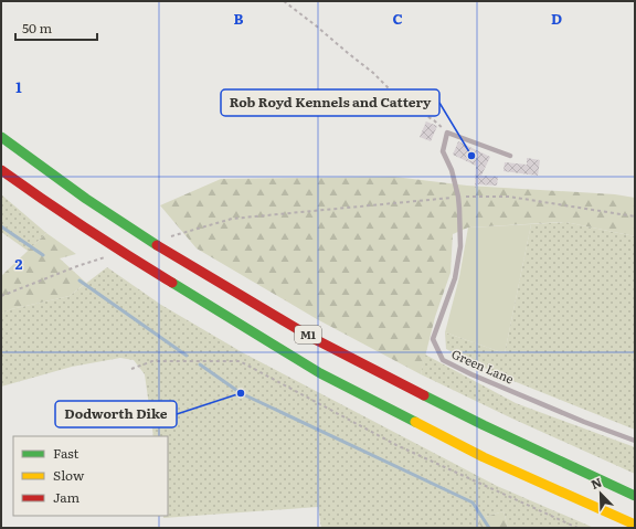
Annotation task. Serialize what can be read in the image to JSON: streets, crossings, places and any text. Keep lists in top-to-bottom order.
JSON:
{
  "streets": {
    "highway": ["M1"],
    "lane": ["Green Lane"]
  },
  "places": ["Rob Royd Kennels and Cattery", "Dodworth Dike"],
  "legend": ["Fast", "Slow", "Jam"],
  "scale_bar": "50 m",
  "north": "top left",
  "grid": {
    "columns": ["B", "C", "D"],
    "rows": ["1", "2"]
  }
}
